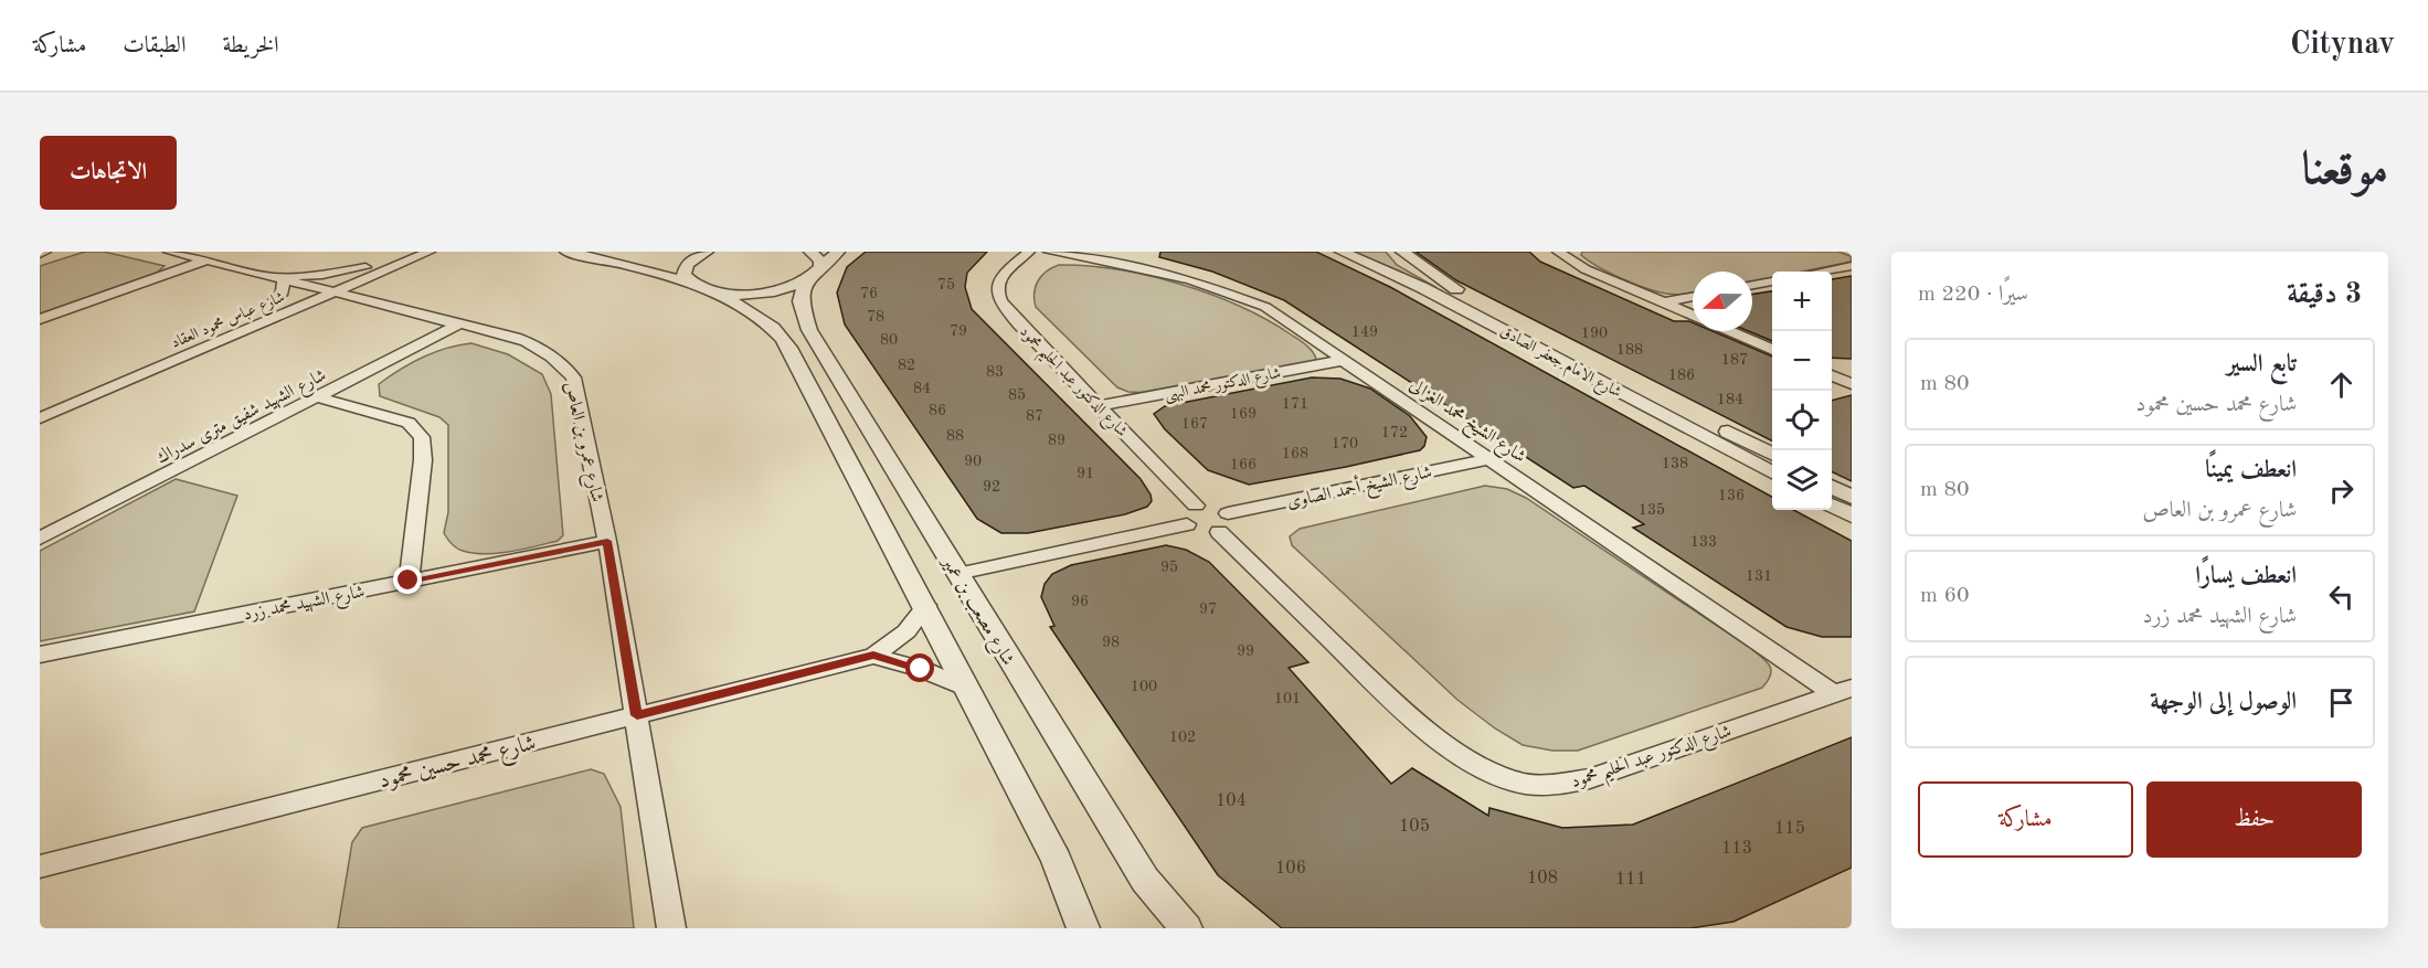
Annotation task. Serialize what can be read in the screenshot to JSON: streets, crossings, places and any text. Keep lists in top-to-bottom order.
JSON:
{
  "streets": {
    "street": [
      "شارع عباس محمود العقاد",
      "شارع الامام جعفر الصادق",
      "شارع الدكتور عبد الحليم محمود",
      "شارع الدكتور محمد البهى",
      "شارع الشهيد شفيق مترى سدراك",
      "شارع الشيخ محمد الغزالى",
      "شارع عمرو بن العاص",
      "شارع الشيخ أحمد الصاوى",
      "شارع الشهيد محمد زرد",
      "شارع مصعب بن عمير",
      "شارع محمد حسين محمود"
    ]
  },
  "crossings": [
    ["شارع عباس محمود العقاد", "شارع عمرو بن العاص"],
    ["شارع الدكتور عبد الحليم محمود", "شارع الدكتور محمد البهى"],
    ["شارع الدكتور عبد الحليم محمود", "شارع الشيخ محمد الغزالى"],
    ["شارع الدكتور عبد الحليم محمود", "شارع الشيخ أحمد الصاوى"],
    ["شارع الدكتور محمد البهى", "شارع الشيخ محمد الغزالى"],
    ["شارع الشهيد شفيق مترى سدراك", "شارع عمرو بن العاص"],
    ["شارع الشيخ محمد الغزالى", "شارع الشيخ أحمد الصاوى"],
    ["شارع عمرو بن العاص", "شارع الشهيد محمد زرد"],
    ["شارع عمرو بن العاص", "شارع محمد حسين محمود"]
  ],
  "house_numbers": [
    "75",
    "76",
    "78",
    "79",
    "149",
    "190",
    "80",
    "188",
    "187",
    "82",
    "83",
    "186",
    "84",
    "85",
    "184",
    "171",
    "86",
    "169",
    "87",
    "167",
    "172",
    "88",
    "89",
    "170",
    "168",
    "90",
    "138",
    "166",
    "91",
    "92",
    "136",
    "135",
    "133",
    "95",
    "131",
    "96",
    "97",
    "98",
    "99",
    "100",
    "101",
    "102",
    "104",
    "105",
    "115",
    "113",
    "106",
    "108",
    "111"
  ],
  "north": "left",
  "page": {
    "header": "Citynav",
    "nav": ["الخريطة", "الطبقات", "مشاركة"],
    "title": "موقعنا",
    "buttons": [
      "الاتجاهات",
      ["حفظ", "مشاركة"]
    ],
    "heading": ["3 دقيقة", "سيرًا · 220 m"],
    "map_buttons": ["+", "−"],
    "list": [
      ["تابع السير", "شارع محمد حسين محمود", "80 m"],
      ["انعطف يمينًا", "شارع عمرو بن العاص", "80 m"],
      ["انعطف يسارًا", "شارع الشهيد محمد زرد", "60 m"],
      "الوصول إلى الوجهة"
    ]
  }
}
